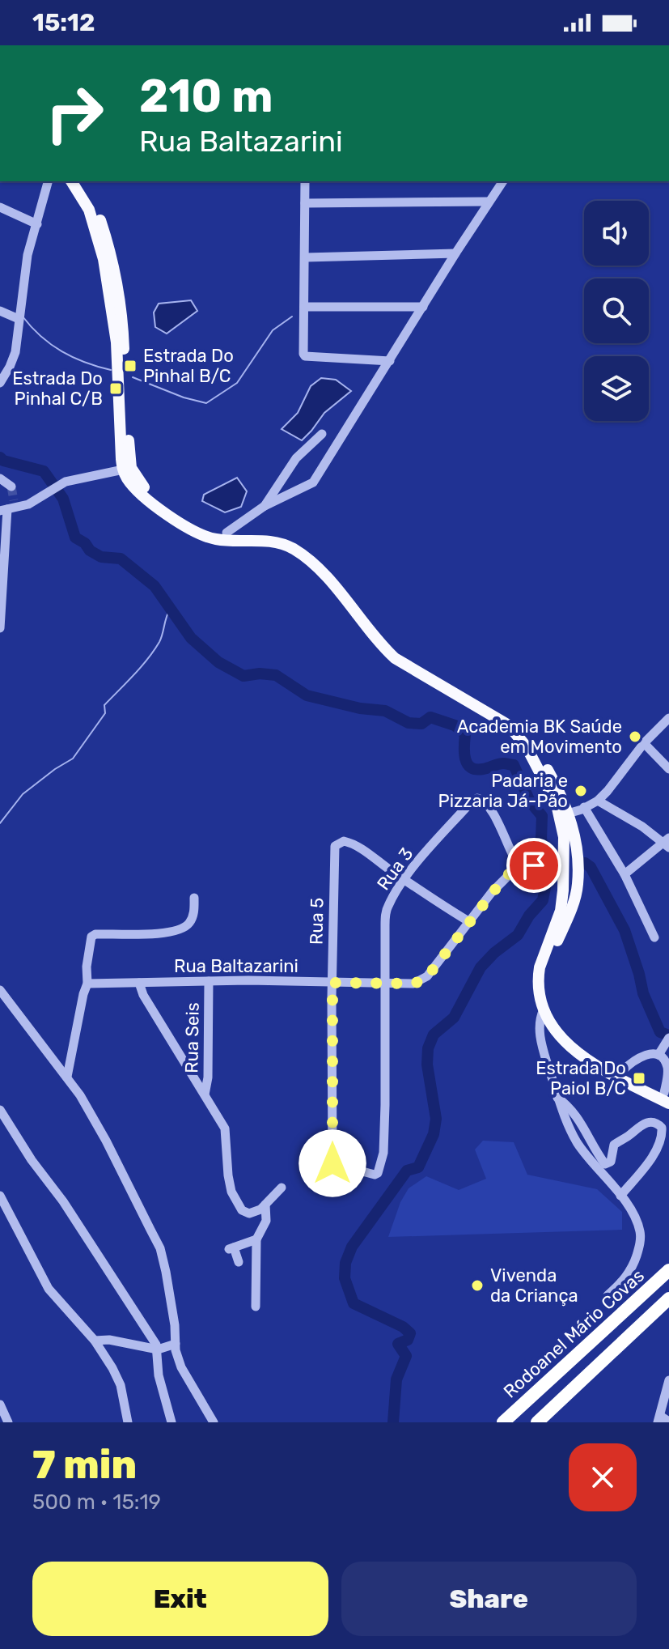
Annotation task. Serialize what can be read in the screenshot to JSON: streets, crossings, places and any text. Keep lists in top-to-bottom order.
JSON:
{
  "streets": {
    "highway": ["Rodoanel Mário Covas"],
    "street": [
      "Rua 3",
      "Rua 5",
      "Rua Baltazarini",
      "Rua Seis"
    ]
  },
  "crossings": [
    ["Rua 3", "Rua 5"],
    ["Rua 3", "Rua Baltazarini"],
    ["Rua 5", "Rua Baltazarini"],
    ["Rua Baltazarini", "Rua Seis"]
  ],
  "places": {
    "transit": ["Estrada Do Pinhal B/C", "Estrada Do Pinhal C/B", "Estrada Do Paiol B/C"],
    "other": ["Academia BK Saúde em Movimento", "Padaria e Pizzaria Já-Pão", "Vivenda da Criança"]
  },
  "page": {
    "status": "15:12",
    "turn": ["210 m", "Rua Baltazarini"],
    "heading": ["7 min", "500 m · 15:19"],
    "buttons": ["Exit", "Share"]
  }
}
